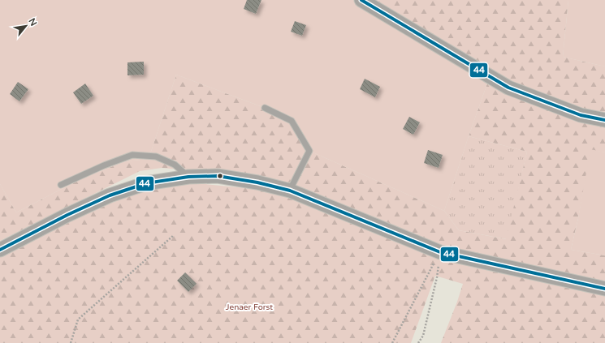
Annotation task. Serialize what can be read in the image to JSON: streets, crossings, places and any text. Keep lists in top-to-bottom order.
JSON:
{
  "parks": ["Jenaer Forst"],
  "lines": ["transit line 44"],
  "north": "top right"
}
